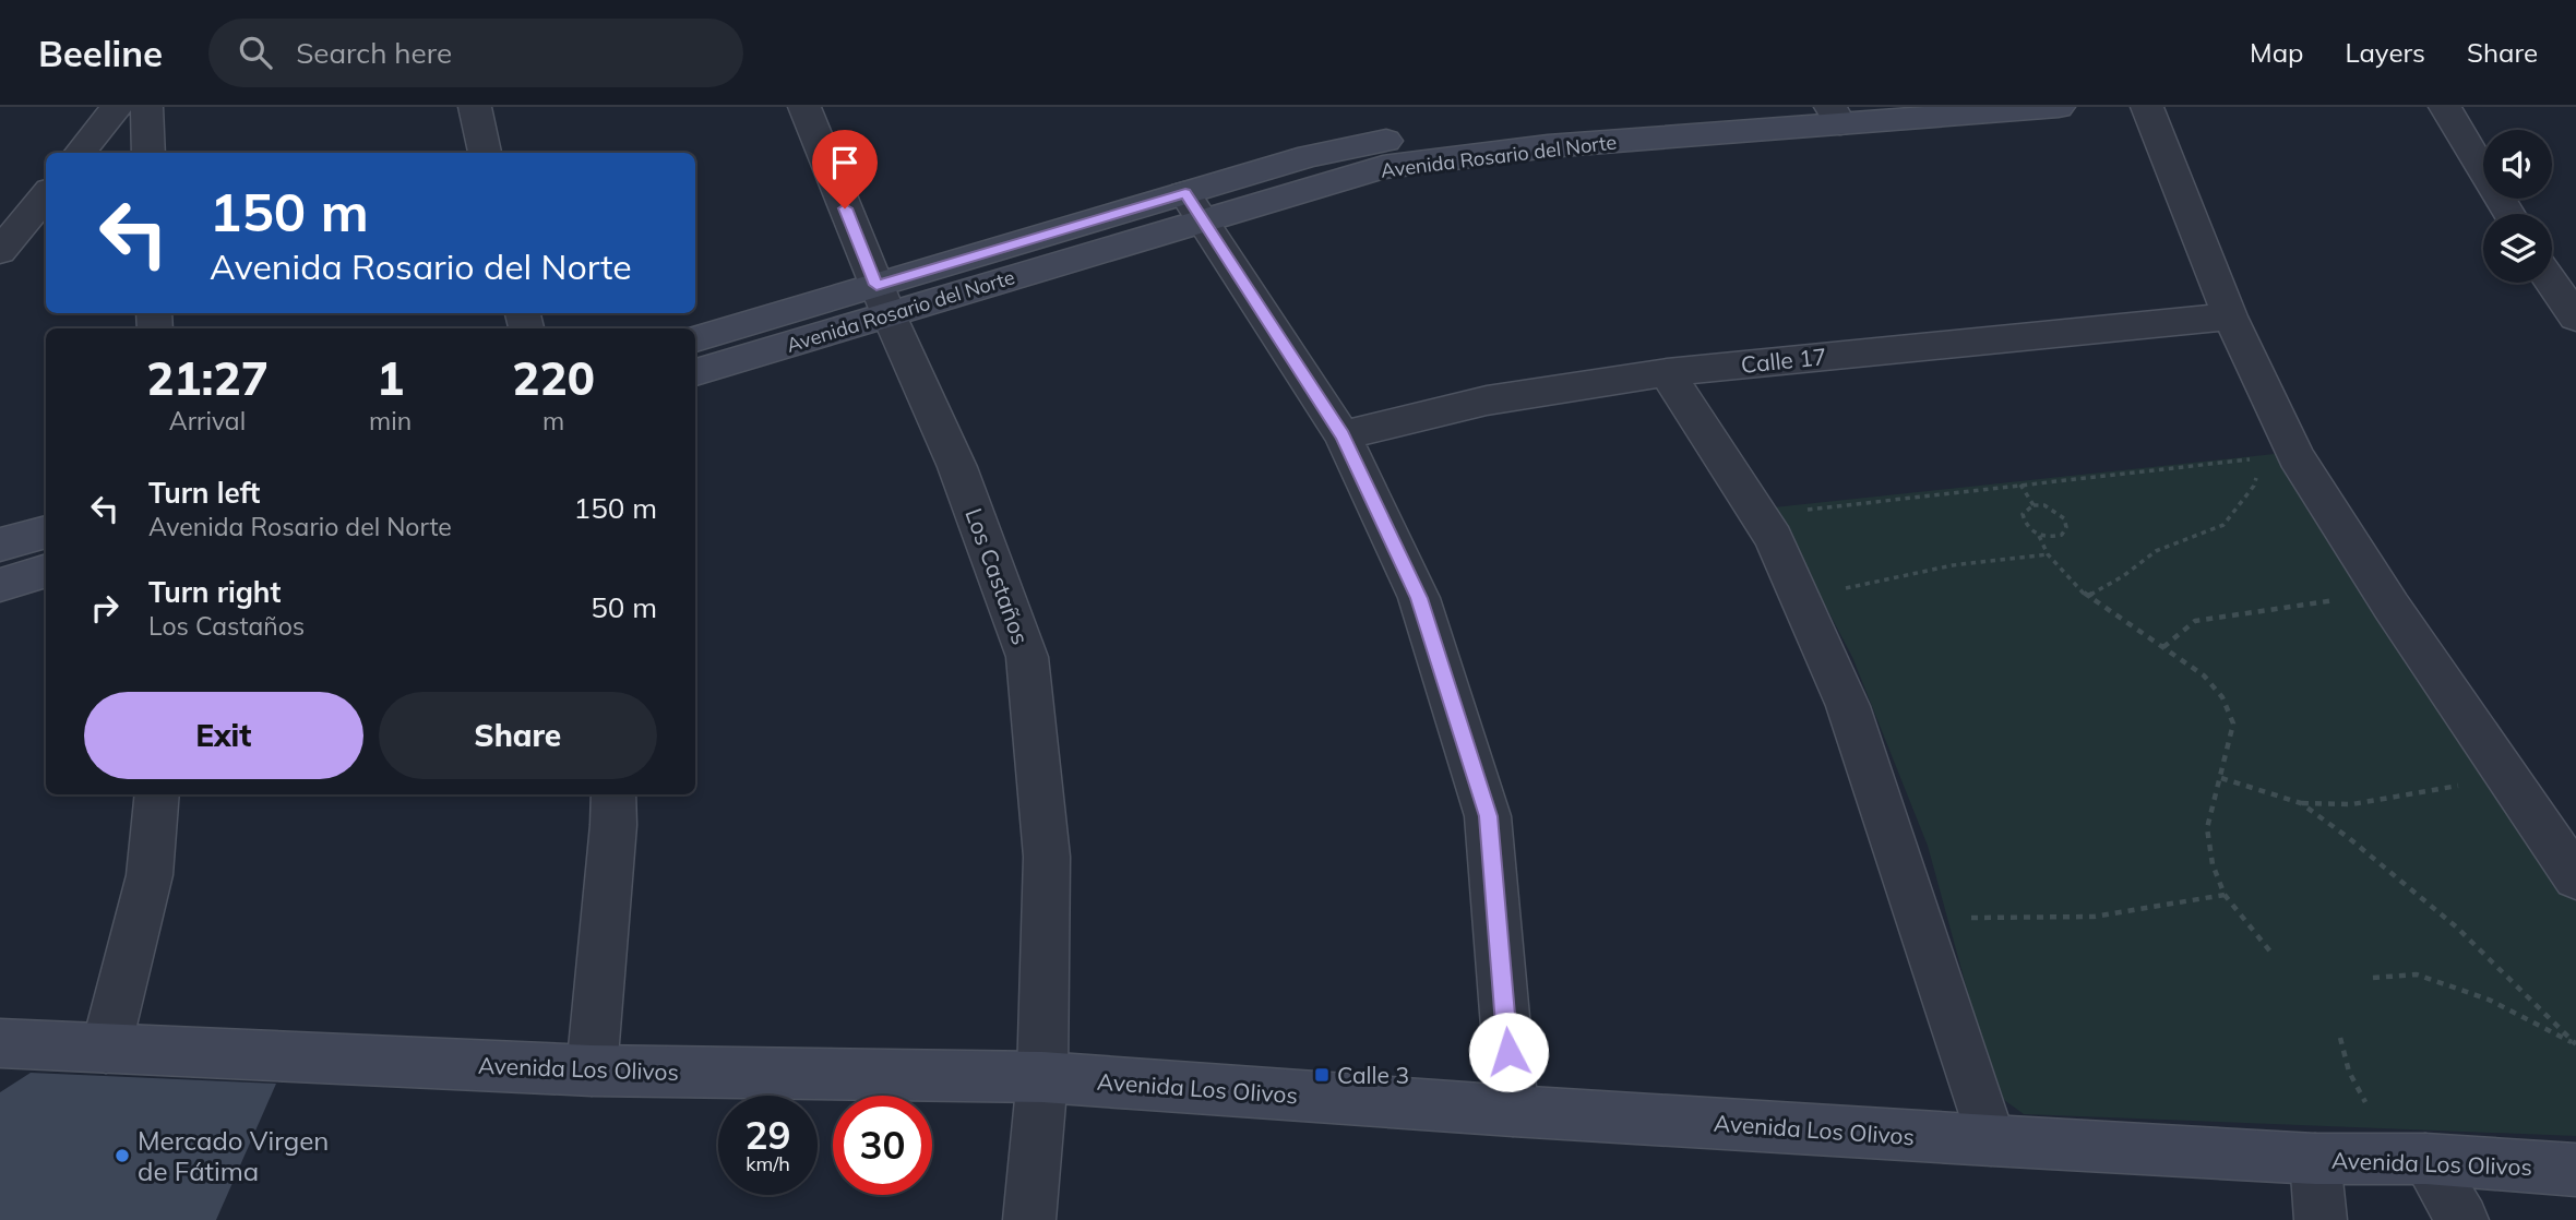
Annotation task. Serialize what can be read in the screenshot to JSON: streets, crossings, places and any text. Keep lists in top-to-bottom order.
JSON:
{
  "streets": {
    "street": [
      "Avenida Rosario del Norte",
      "Calle 17",
      "Los Castaños",
      "Avenida Los Olivos"
    ]
  },
  "crossings": [
    ["Avenida Rosario del Norte", "Los Castaños"],
    ["Los Castaños", "Avenida Los Olivos"]
  ],
  "places": {
    "transit": ["Calle 3"],
    "other": ["Mercado Virgen de Fátima"]
  },
  "page": {
    "header": "Beeline",
    "search": "Search here",
    "nav": ["Map", "Layers", "Share"],
    "turn": ["150 m", "Avenida Rosario del Norte"],
    "eta": [
      "21:27",
      "Arrival",
      "1",
      "min",
      "220",
      "m"
    ],
    "list": [
      {
        "name": "Turn left",
        "note": "Avenida Rosario del Norte",
        "value": "150 m"
      },
      {
        "name": "Turn right",
        "note": "Los Castaños",
        "value": "50 m"
      }
    ],
    "buttons": ["Exit", "Share"],
    "speed": "29 km/h",
    "limit": "30"
  }
}
